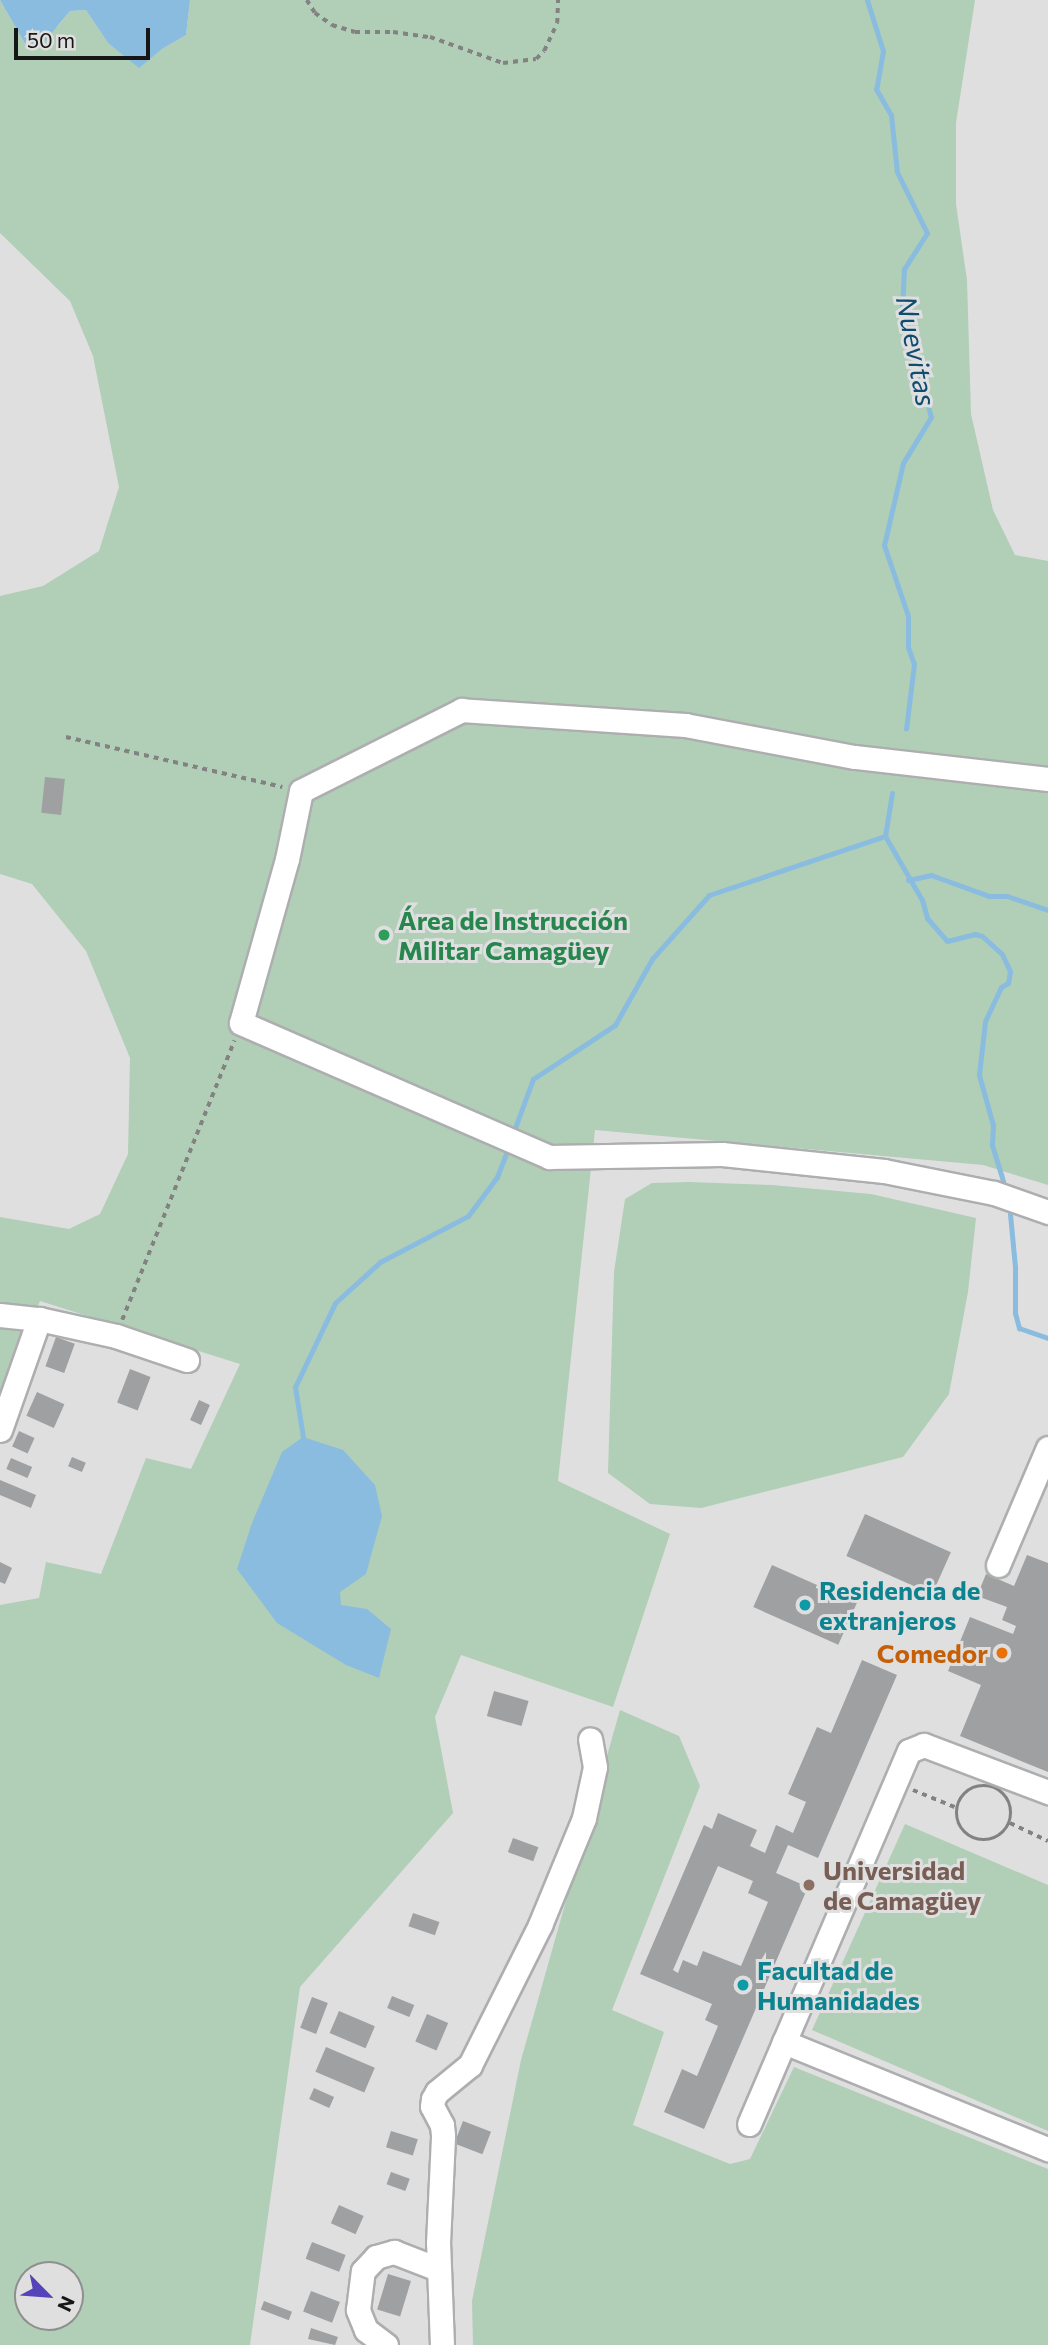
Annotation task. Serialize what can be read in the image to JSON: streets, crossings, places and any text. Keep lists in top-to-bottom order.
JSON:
{
  "water": ["Nuevitas"],
  "places": [
    "Área de Instrucción Militar Camagüey",
    "Residencia de extranjeros",
    "Comedor",
    "Universidad de Camagüey",
    "Facultad de Humanidades"
  ],
  "scale_bar": "50 m",
  "north": "bottom right"
}
